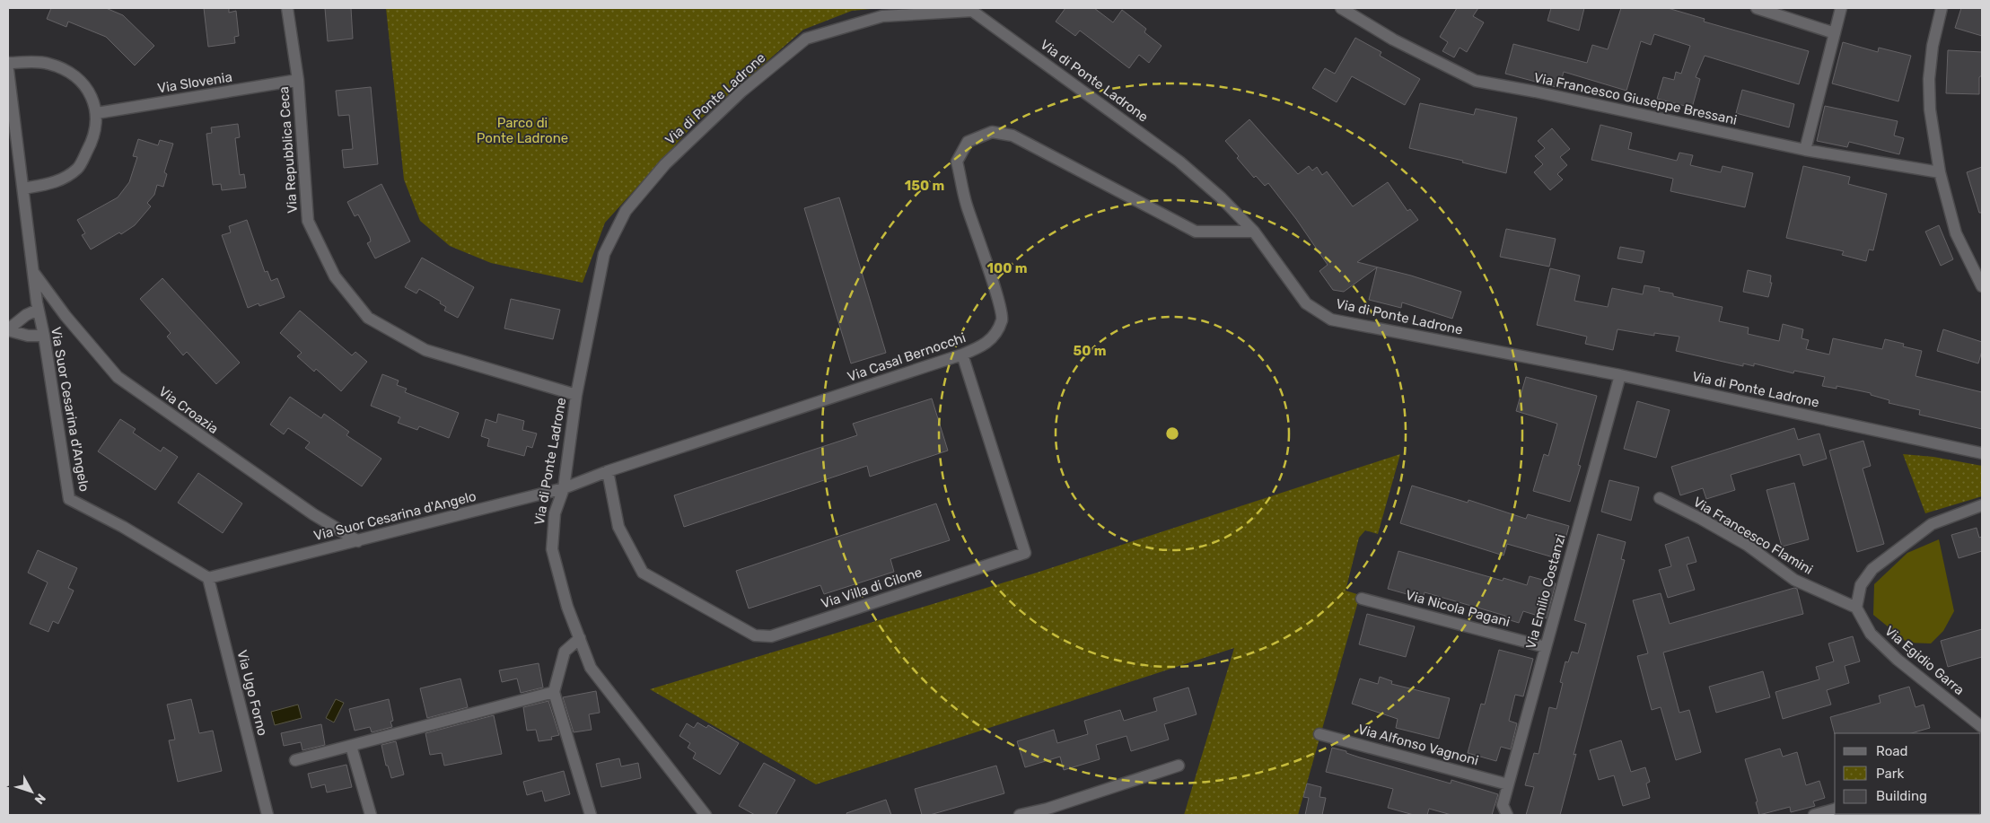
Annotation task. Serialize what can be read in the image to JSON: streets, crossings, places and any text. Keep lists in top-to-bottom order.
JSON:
{
  "streets": {
    "street": [
      "Via di Ponte Ladrone",
      "Via Slovenia",
      "Via Francesco Giuseppe Bressani",
      "Via Repubblica Ceca",
      "Via Casal Bernocchi",
      "Via Suor Cesarina d'Angelo",
      "Via Croazia",
      "Via Francesco Flamini",
      "Via Villa di Cilone",
      "Via Emilio Costanzi",
      "Via Nicola Pagani",
      "Via Egidio Garra",
      "Via Ugo Forno",
      "Via Alfonso Vagnoni"
    ]
  },
  "crossings": [
    ["Via di Ponte Ladrone", "Via Repubblica Ceca"],
    ["Via di Ponte Ladrone", "Via Casal Bernocchi"],
    ["Via di Ponte Ladrone", "Via Suor Cesarina d'Angelo"],
    ["Via di Ponte Ladrone", "Via Emilio Costanzi"],
    ["Via Slovenia", "Via Repubblica Ceca"],
    ["Via Casal Bernocchi", "Via Suor Cesarina d'Angelo"],
    ["Via Casal Bernocchi", "Via Villa di Cilone"],
    ["Via Suor Cesarina d'Angelo", "Via Croazia"],
    ["Via Suor Cesarina d'Angelo", "Via Ugo Forno"],
    ["Via Francesco Flamini", "Via Egidio Garra"],
    ["Via Emilio Costanzi", "Via Nicola Pagani"],
    ["Via Emilio Costanzi", "Via Alfonso Vagnoni"]
  ],
  "parks": ["Parco di Ponte Ladrone"],
  "legend": ["Road", "Park", "Building"],
  "north": "bottom right",
  "rings": ["150 m", "100 m", "50 m"]
}
